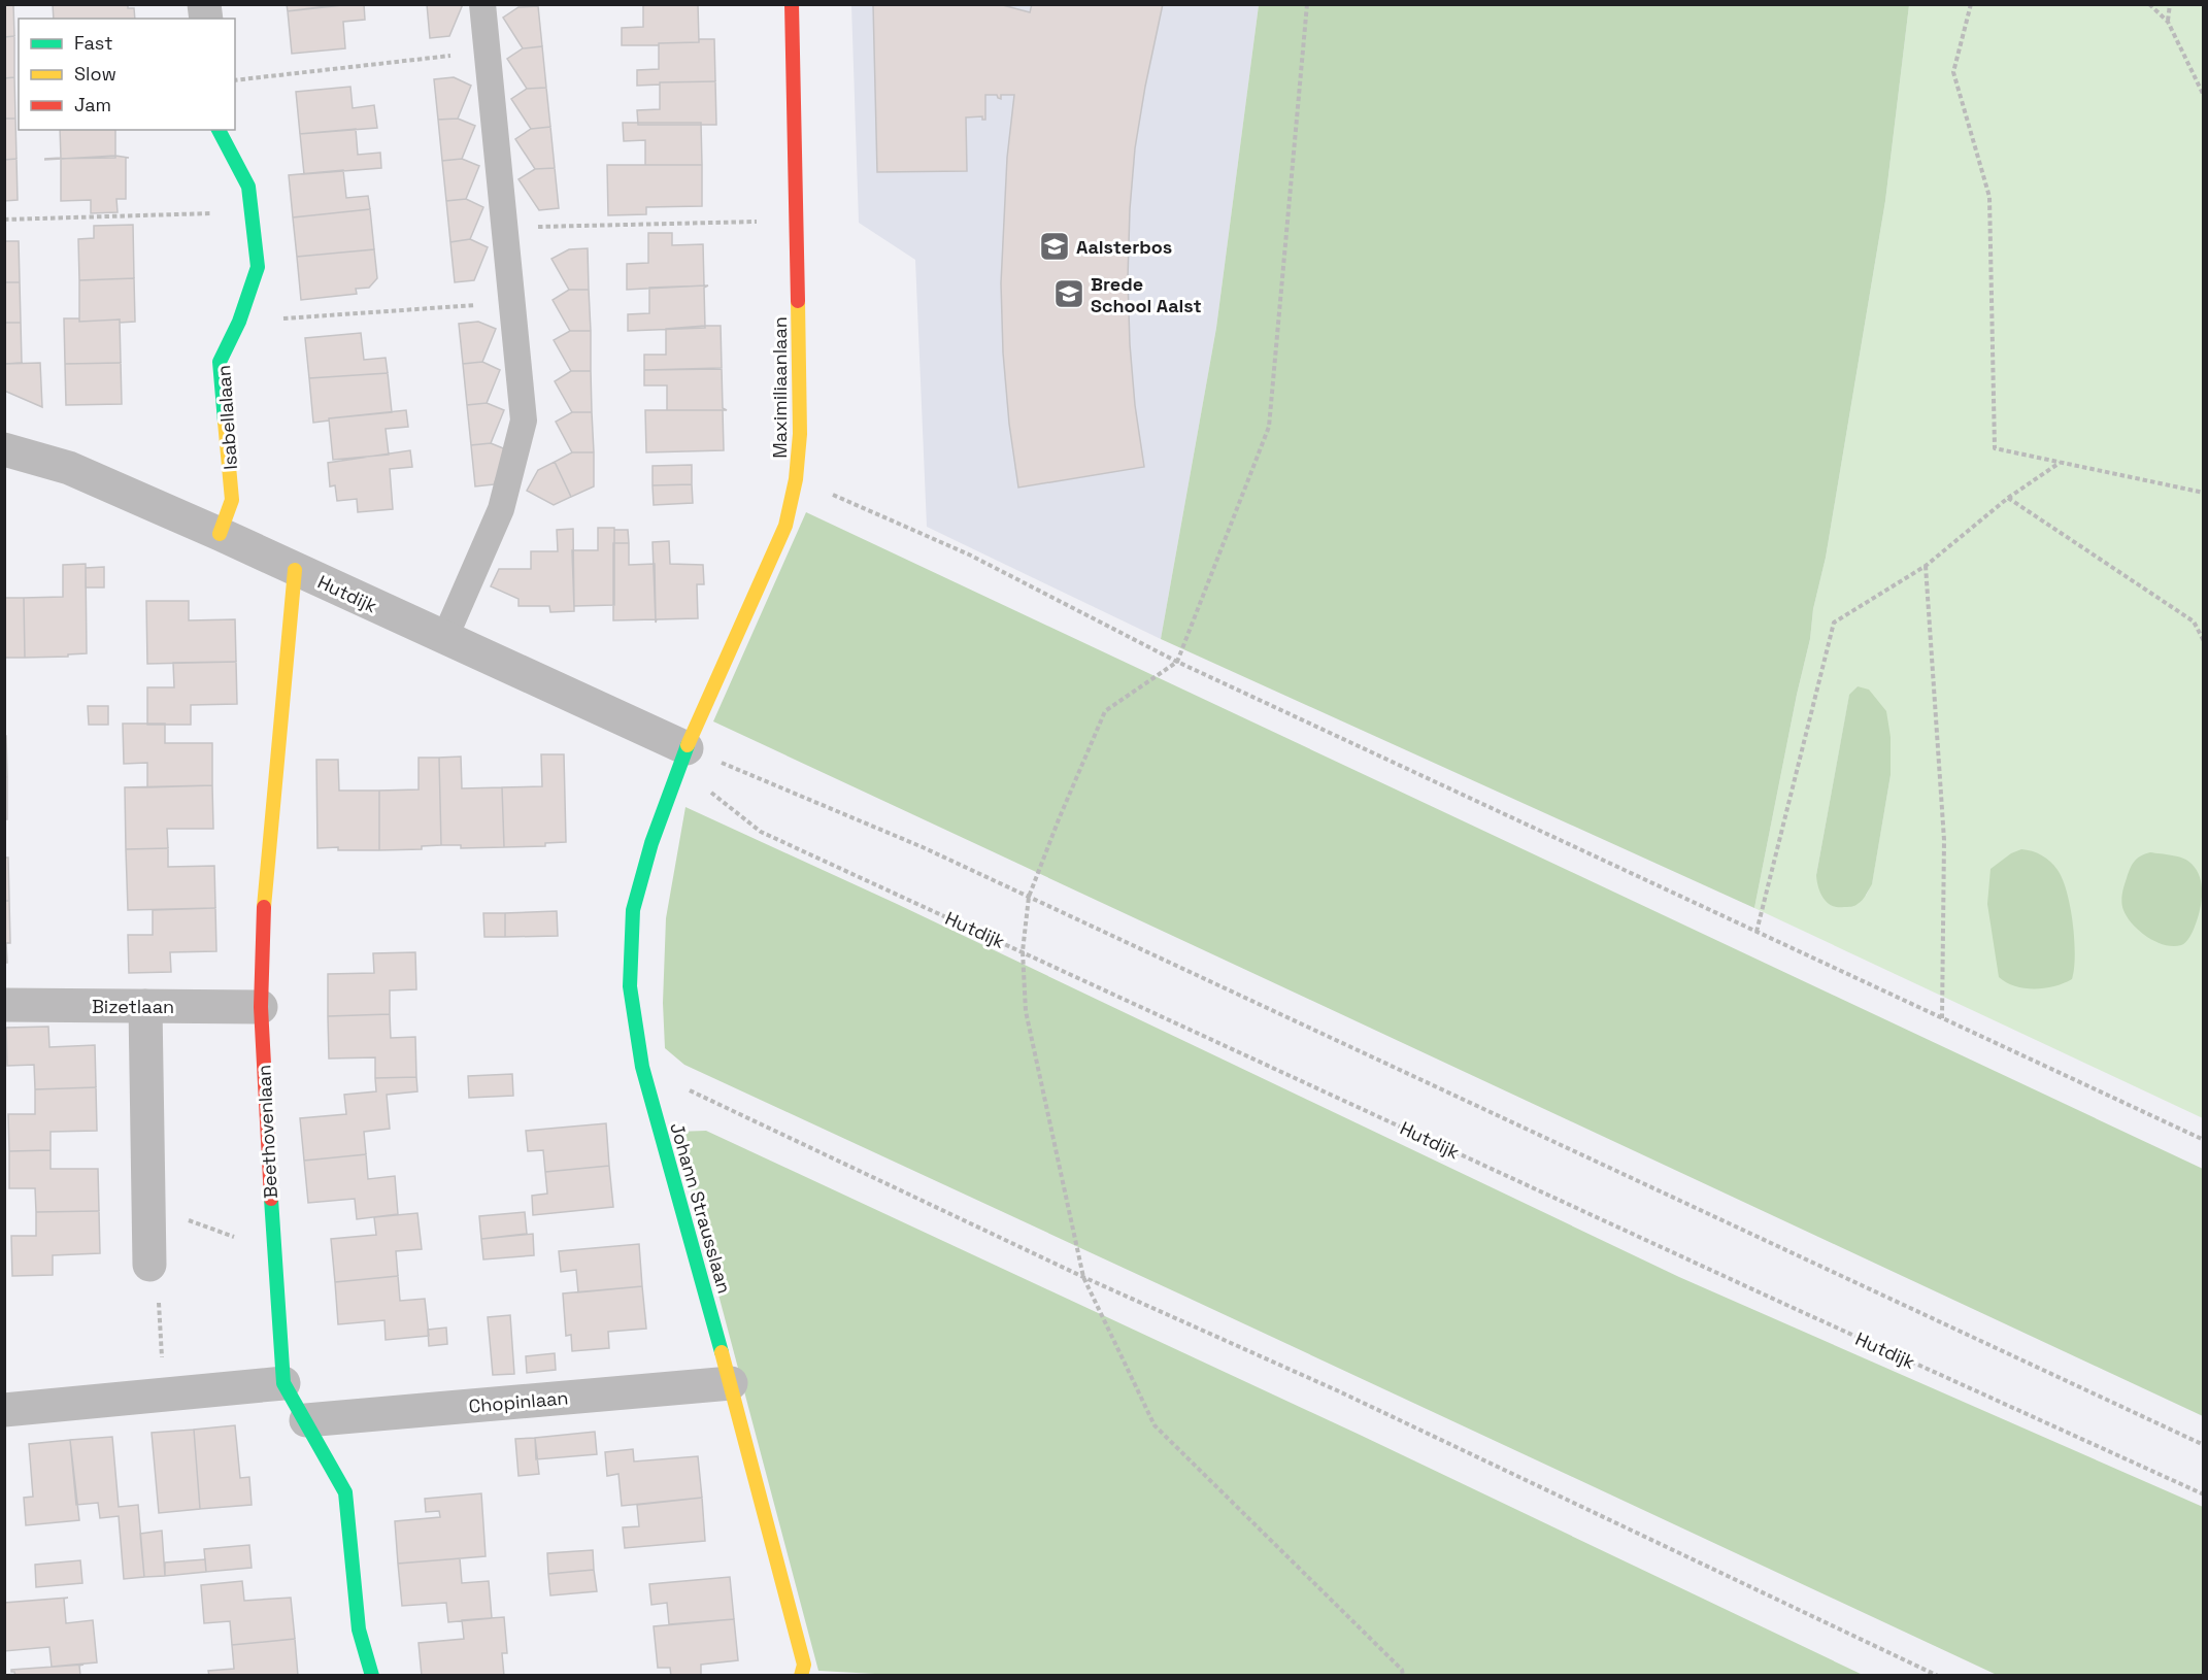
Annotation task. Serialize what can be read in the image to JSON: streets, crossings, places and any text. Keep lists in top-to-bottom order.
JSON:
{
  "streets": {
    "street": [
      "Maximiliaanlaan",
      "Isabellalaan",
      "Hutdijk",
      "Bizetlaan",
      "Beethovenlaan",
      "Johann Strausslaan",
      "Chopinlaan"
    ]
  },
  "crossings": [
    ["Maximiliaanlaan", "Hutdijk"],
    ["Maximiliaanlaan", "Johann Strausslaan"],
    ["Isabellalaan", "Hutdijk"],
    ["Hutdijk", "Beethovenlaan"],
    ["Hutdijk", "Johann Strausslaan"],
    ["Bizetlaan", "Beethovenlaan"],
    ["Beethovenlaan", "Chopinlaan"],
    ["Johann Strausslaan", "Chopinlaan"]
  ],
  "places": {
    "school or university": ["Aalsterbos", "Brede School Aalst"]
  },
  "legend": ["Fast", "Slow", "Jam"]
}
